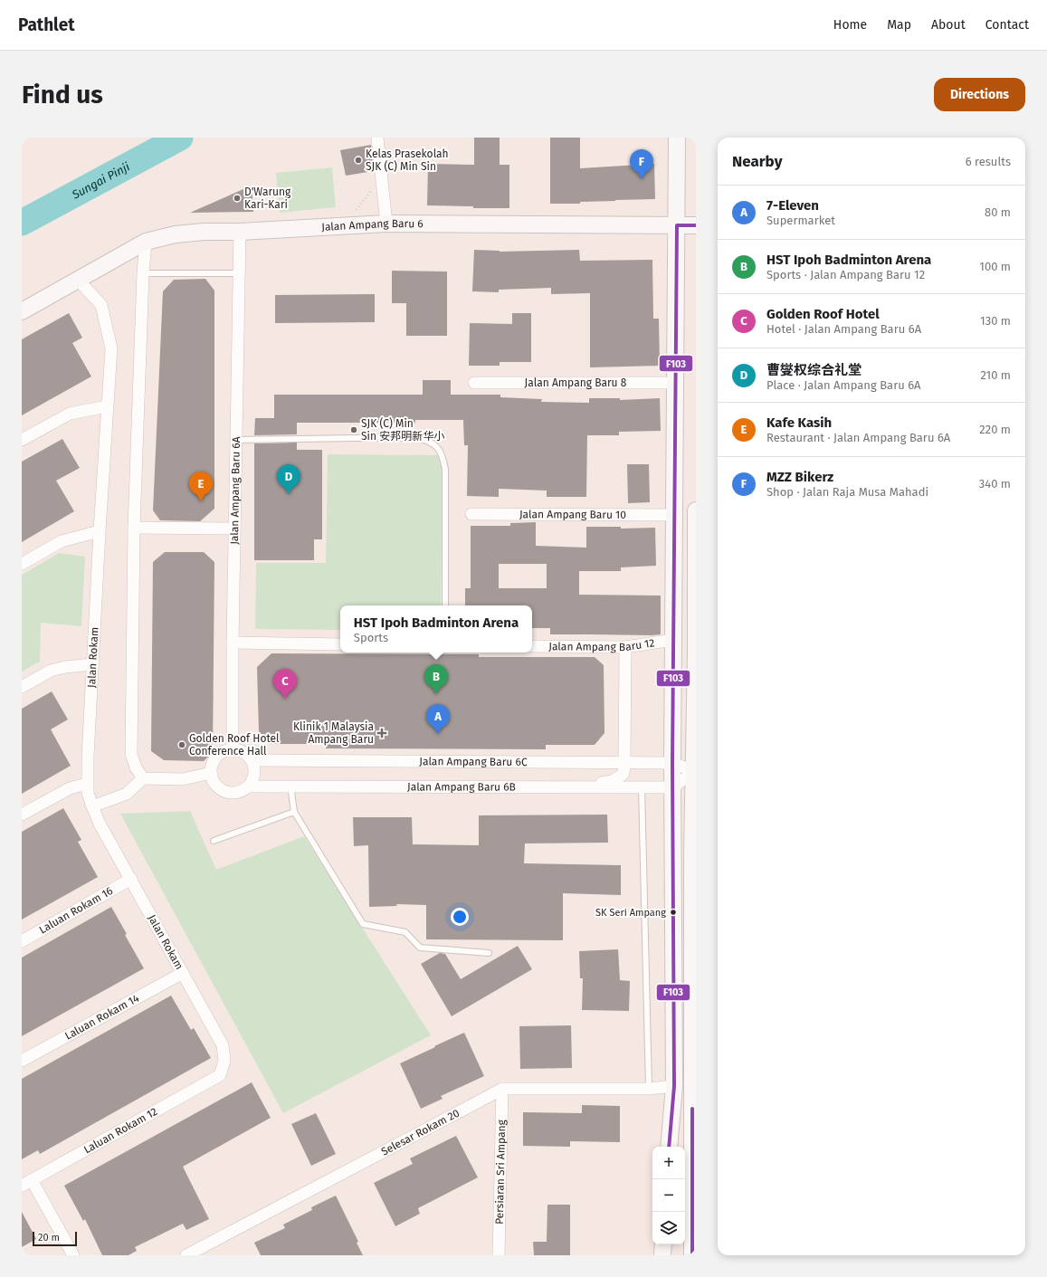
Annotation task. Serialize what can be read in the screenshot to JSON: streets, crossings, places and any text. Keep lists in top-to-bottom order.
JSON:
{
  "streets": {
    "main road": ["Jalan Ampang Baru 6"],
    "street": [
      "Jalan Ampang Baru 8",
      "Jalan Ampang Baru 6A",
      "Jalan Ampang Baru 10",
      "Jalan Ampang Baru 12",
      "Jalan Rokam",
      "Jalan Ampang Baru 6C",
      "Jalan Ampang Baru 6B",
      "Laluan Rokam 16",
      "Laluan Rokam 14",
      "Laluan Rokam 12",
      "Selesar Rokam 20",
      "Persiaran Sri Ampang"
    ]
  },
  "crossings": [
    ["Jalan Ampang Baru 6", "Jalan Ampang Baru 6A"],
    ["Jalan Ampang Baru 6", "Jalan Rokam"],
    ["Jalan Ampang Baru 6A", "Jalan Ampang Baru 6C"],
    ["Jalan Ampang Baru 6A", "Jalan Ampang Baru 6B"],
    ["Jalan Rokam", "Laluan Rokam 16"],
    ["Jalan Rokam", "Laluan Rokam 14"],
    ["Jalan Rokam", "Laluan Rokam 12"],
    ["Jalan Ampang Baru 6C", "Jalan Ampang Baru 6B"],
    ["Selesar Rokam 20", "Persiaran Sri Ampang"]
  ],
  "water": ["Sungai Pinji"],
  "places": {
    "other": [
      "Kelas Prasekolah SJK (C) Min Sin",
      "D'Warung Kari-Kari",
      "SJK (C) Min Sin 安邦明新华小",
      "Golden Roof Hotel Conference Hall",
      "SK Seri Ampang"
    ],
    "health": ["Klinik 1 Malaysia Ampang Baru"]
  },
  "lines": ["transit line F103"],
  "scale_bar": "20 m",
  "page": {
    "header": "Pathlet",
    "nav": [
      "Home",
      "Map",
      "About",
      "Contact"
    ],
    "buttons": "Directions",
    "title": "Find us",
    "heading": ["Nearby", "6 results"],
    "pins": [
      "F",
      "D",
      "E",
      "B",
      "C",
      "A"
    ],
    "list": [
      {
        "mark": "A",
        "name": "7-Eleven",
        "note": "Supermarket",
        "value": "80 m"
      },
      {
        "mark": "B",
        "name": "HST Ipoh Badminton Arena",
        "note": "Sports · Jalan Ampang Baru 12",
        "value": "100 m"
      },
      {
        "mark": "C",
        "name": "Golden Roof Hotel",
        "note": "Hotel · Jalan Ampang Baru 6A",
        "value": "130 m"
      },
      {
        "mark": "D",
        "name": "曹燮权综合礼堂",
        "note": "Place · Jalan Ampang Baru 6A",
        "value": "210 m"
      },
      {
        "mark": "E",
        "name": "Kafe Kasih",
        "note": "Restaurant · Jalan Ampang Baru 6A",
        "value": "220 m"
      },
      {
        "mark": "F",
        "name": "MZZ Bikerz",
        "note": "Shop · Jalan Raja Musa Mahadi",
        "value": "340 m"
      }
    ],
    "popup": ["HST Ipoh Badminton Arena", "Sports"],
    "map_buttons": ["+", "−"],
    "scale": "20 m"
  }
}
